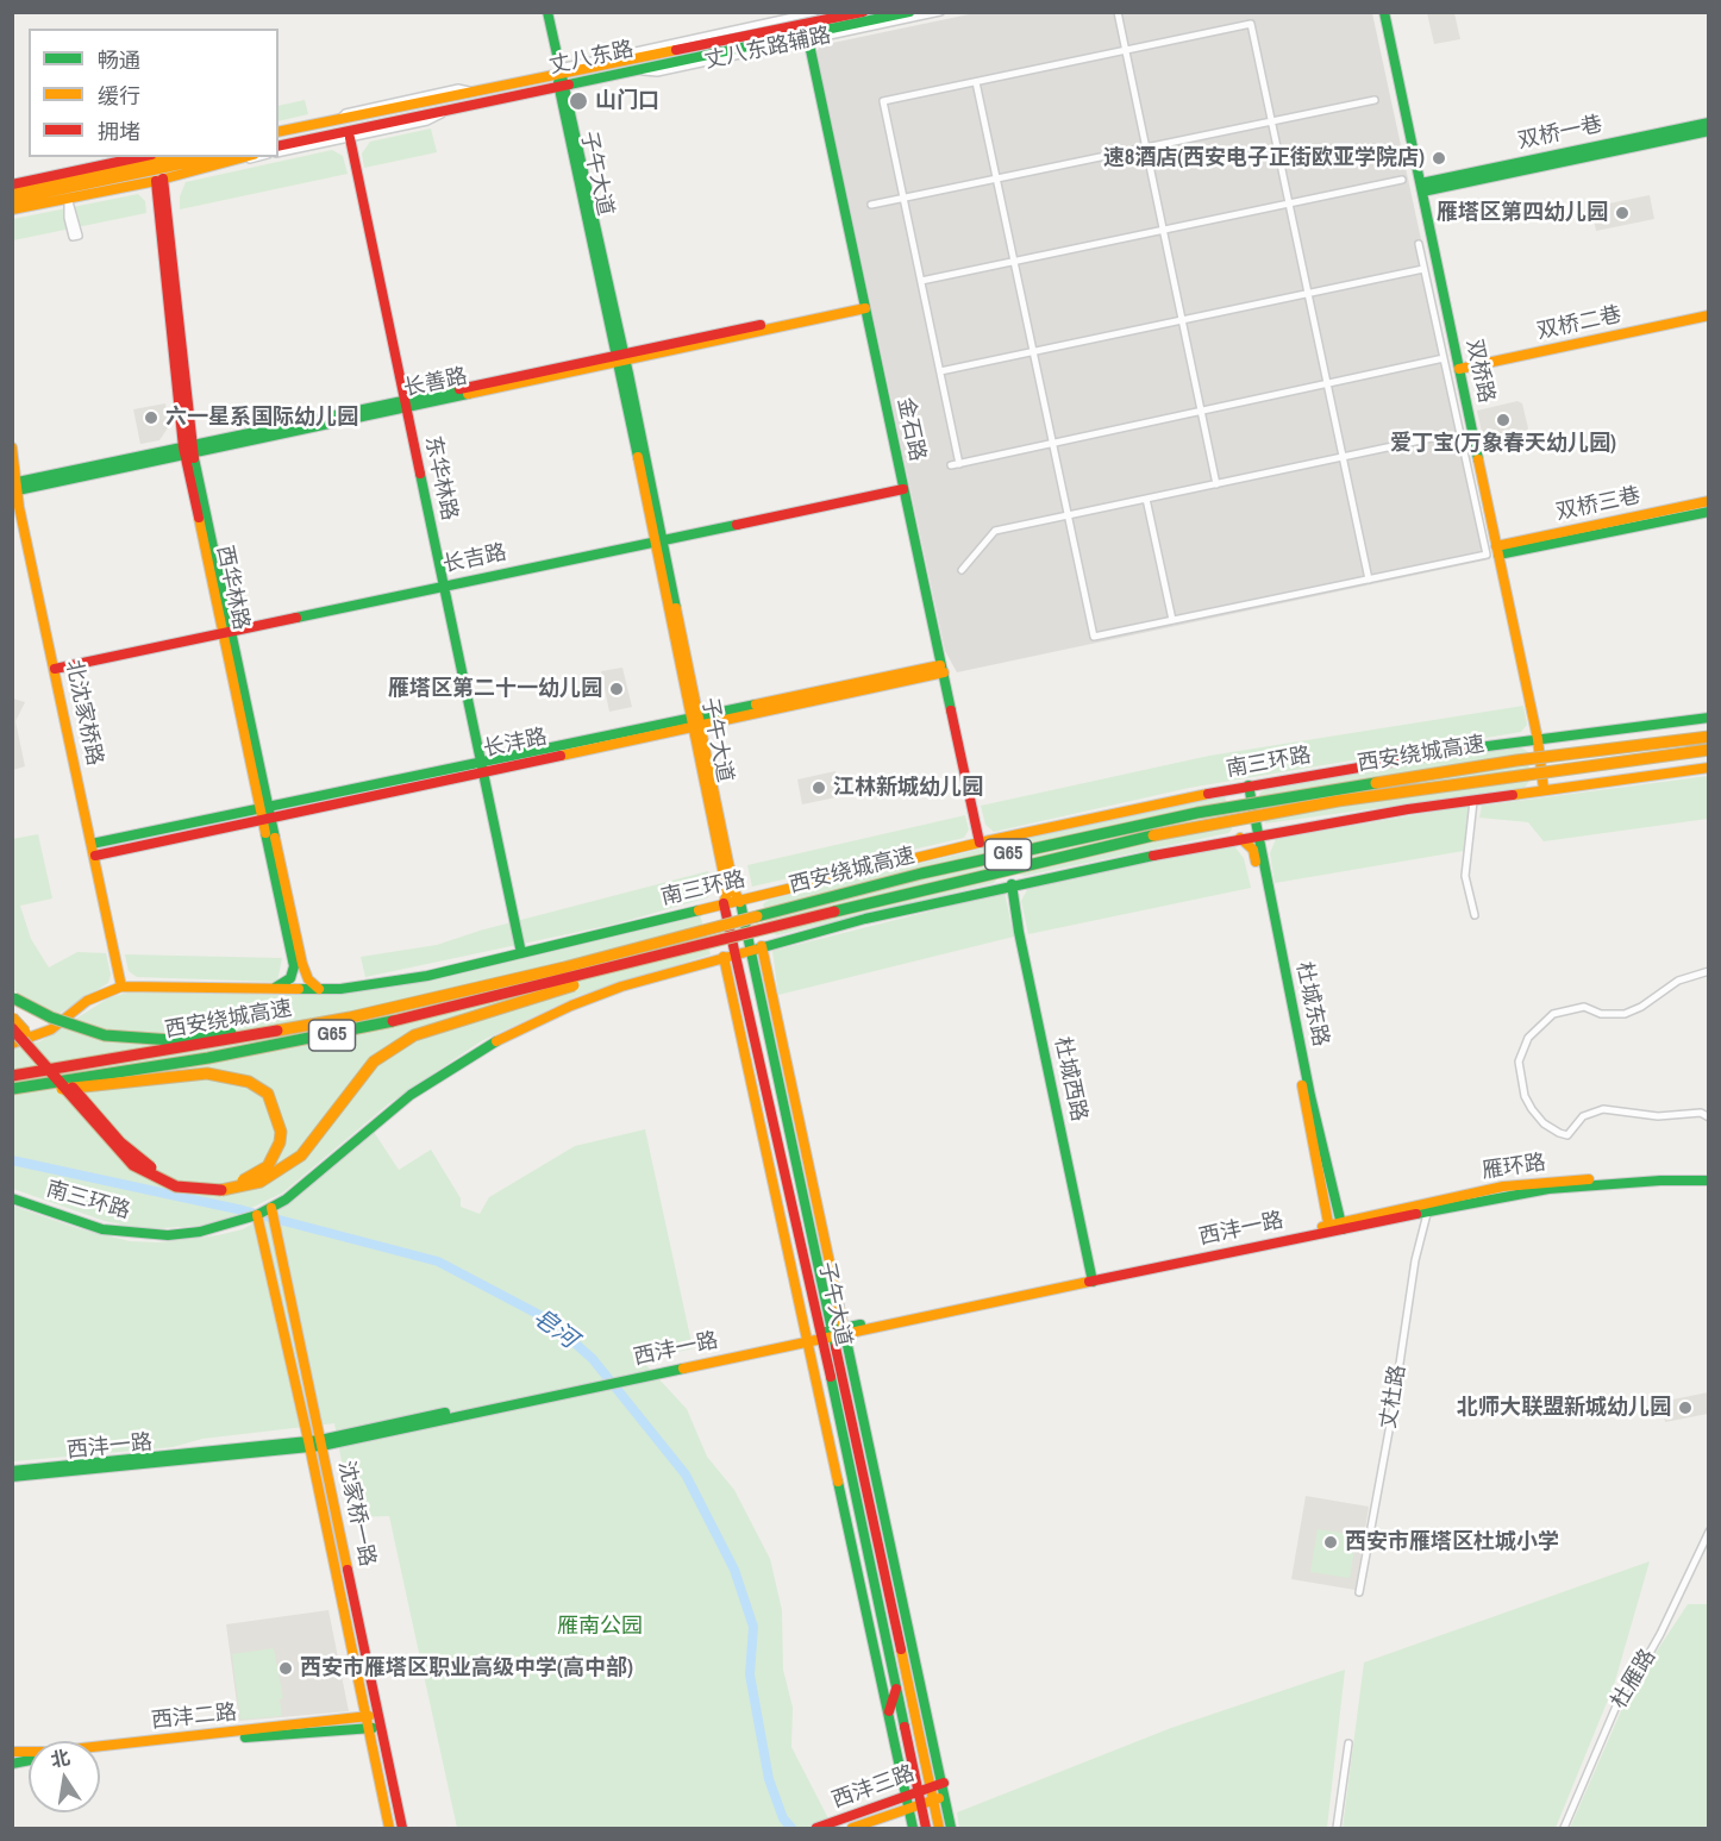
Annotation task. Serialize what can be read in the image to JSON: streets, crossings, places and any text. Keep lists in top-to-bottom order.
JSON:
{
  "streets": {
    "main road": [
      "丈八东路",
      "双桥一巷",
      "子午大道",
      "双桥二巷",
      "双桥路",
      "长善路",
      "金石路",
      "东华林路",
      "双桥三巷",
      "长吉路",
      "西华林路",
      "北沈家桥路",
      "长沣路",
      "西安绕城高速",
      "南三环路",
      "G65",
      "杜城东路",
      "杜城西路",
      "雁环路",
      "西沣一路",
      "沈家桥一路",
      "西沣二路",
      "西沣三路"
    ],
    "street": ["丈八东路辅路", "丈杜路", "杜雁路"]
  },
  "crossings": [
    ["丈八东路辅路", "丈八东路"],
    ["丈八东路辅路", "子午大道"],
    ["丈八东路辅路", "金石路"],
    ["丈八东路", "子午大道"],
    ["丈八东路", "金石路"],
    ["丈八东路", "东华林路"],
    ["双桥一巷", "双桥路"],
    ["子午大道", "长善路"],
    ["子午大道", "长吉路"],
    ["子午大道", "长沣路"],
    ["子午大道", "南三环路"],
    ["子午大道", "西沣一路"],
    ["子午大道", "西沣三路"],
    ["双桥二巷", "双桥路"],
    ["双桥路", "双桥三巷"],
    ["双桥路", "南三环路"],
    ["长善路", "金石路"],
    ["长善路", "东华林路"],
    ["长善路", "西华林路"],
    ["长善路", "北沈家桥路"],
    ["金石路", "长吉路"],
    ["金石路", "长沣路"],
    ["金石路", "南三环路"],
    ["东华林路", "长吉路"],
    ["东华林路", "长沣路"],
    ["东华林路", "南三环路"],
    ["长吉路", "西华林路"],
    ["长吉路", "北沈家桥路"],
    ["西华林路", "长沣路"],
    ["西华林路", "南三环路"],
    ["北沈家桥路", "长沣路"],
    ["北沈家桥路", "南三环路"],
    ["南三环路", "杜城东路"],
    ["南三环路", "沈家桥一路"],
    ["杜城东路", "雁环路"],
    ["杜城东路", "西沣一路"],
    ["杜城西路", "西沣一路"],
    ["雁环路", "西沣一路"],
    ["雁环路", "丈杜路"],
    ["西沣一路", "沈家桥一路"],
    ["沈家桥一路", "西沣二路"]
  ],
  "water": ["皂河"],
  "parks": ["雁南公园"],
  "places": [
    "山门口",
    "速8酒店(西安电子正街欧亚学院店)",
    "雁塔区第四幼儿园",
    "六一星系国际幼儿园",
    "爱丁宝(万象春天幼儿园)",
    "雁塔区第二十一幼儿园",
    "江林新城幼儿园",
    "北师大联盟新城幼儿园",
    "西安市雁塔区杜城小学",
    "西安市雁塔区职业高级中学(高中部)"
  ],
  "legend": ["畅通", "缓行", "拥堵"],
  "north": "top"
}
